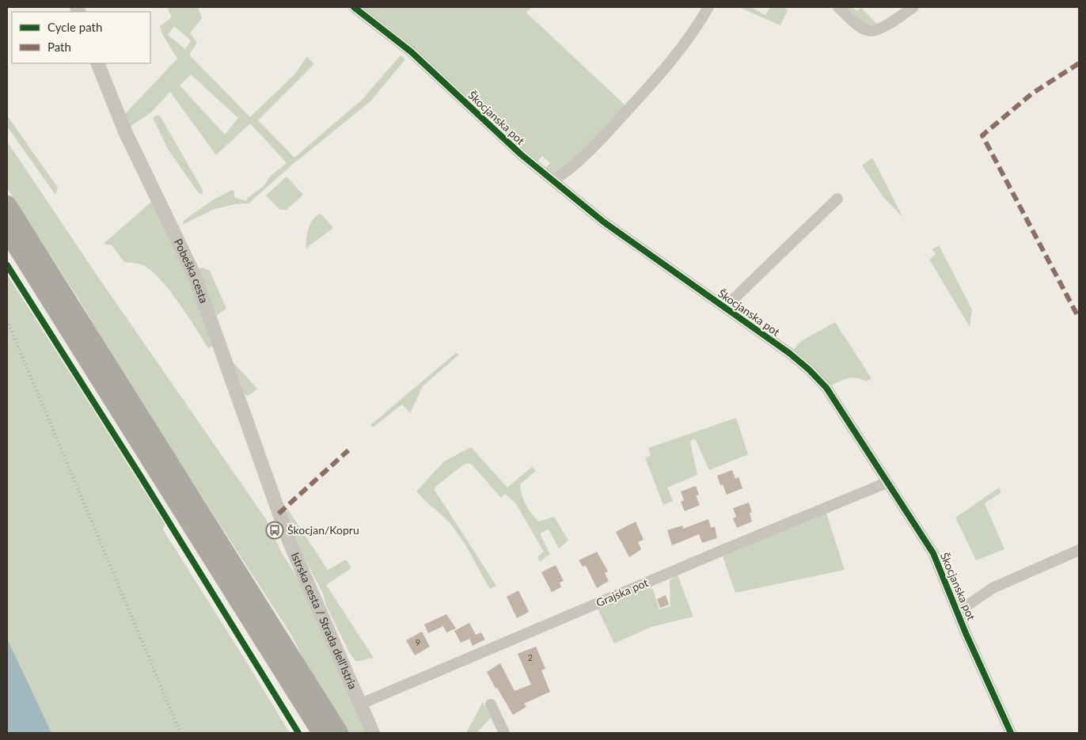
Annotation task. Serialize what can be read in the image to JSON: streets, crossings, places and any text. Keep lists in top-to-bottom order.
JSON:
{
  "streets": {
    "street": [
      "Škocjanska pot",
      "Pobeška cesta",
      "Grajska pot",
      "Istrska cesta / Strada dell'Istria"
    ]
  },
  "crossings": [
    ["Škocjanska pot", "Grajska pot"],
    ["Pobeška cesta", "Istrska cesta / Strada dell'Istria"],
    ["Grajska pot", "Istrska cesta / Strada dell'Istria"]
  ],
  "places": {
    "bus stop": ["Škocjan/Kopru"]
  },
  "house_numbers": ["9", "2"],
  "legend": ["Cycle path", "Path"]
}
